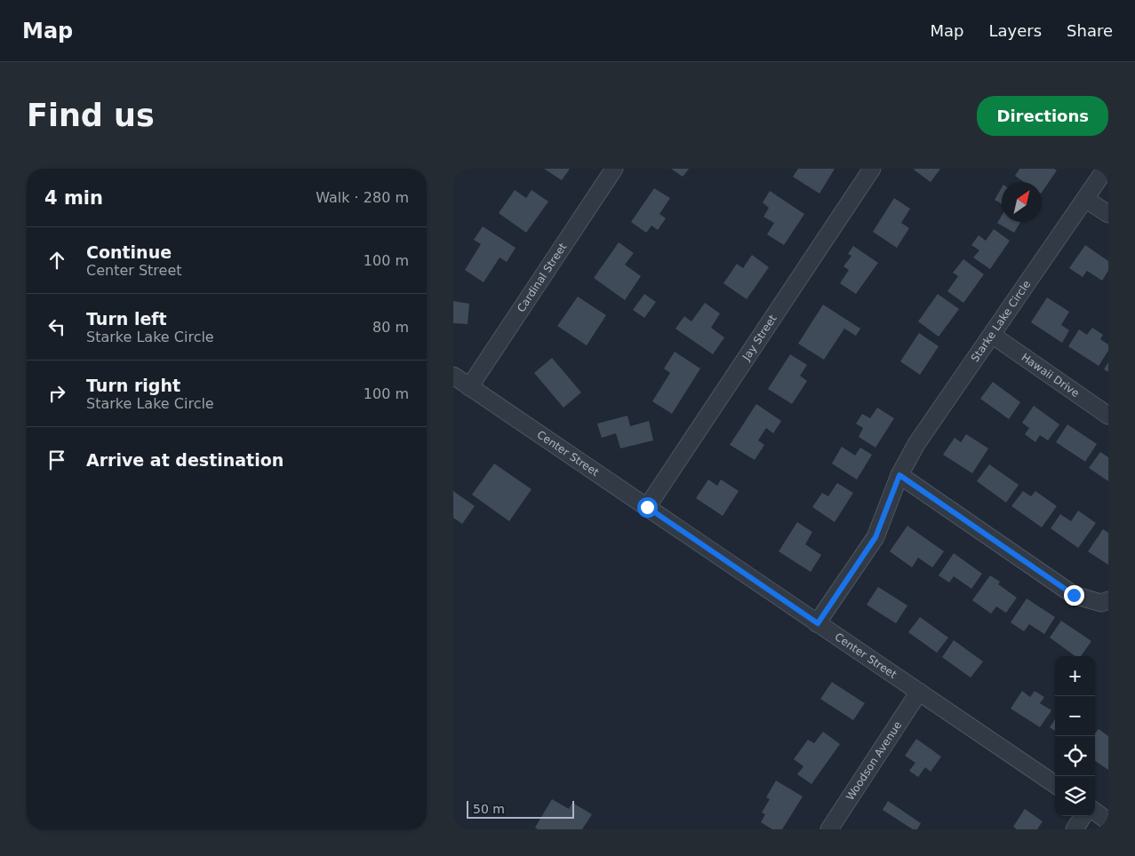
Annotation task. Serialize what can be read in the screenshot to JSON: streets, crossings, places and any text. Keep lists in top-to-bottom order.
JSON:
{
  "streets": {
    "street": [
      "Cardinal Street",
      "Starke Lake Circle",
      "Jay Street",
      "Hawaii Drive",
      "Center Street",
      "Woodson Avenue"
    ]
  },
  "crossings": [
    ["Cardinal Street", "Center Street"],
    ["Starke Lake Circle", "Hawaii Drive"],
    ["Starke Lake Circle", "Center Street"],
    ["Jay Street", "Center Street"],
    ["Center Street", "Woodson Avenue"]
  ],
  "scale_bar": "50 m",
  "north": "top right",
  "page": {
    "header": "Map",
    "nav": ["Map", "Layers", "Share"],
    "buttons": "Directions",
    "title": "Find us",
    "heading": ["4 min", "Walk · 280 m"],
    "list": [
      ["Continue", "Center Street", "100 m"],
      ["Turn left", "Starke Lake Circle", "80 m"],
      ["Turn right", "Starke Lake Circle", "100 m"],
      "Arrive at destination"
    ],
    "map_buttons": ["+", "−"],
    "scale": "50 m"
  }
}
